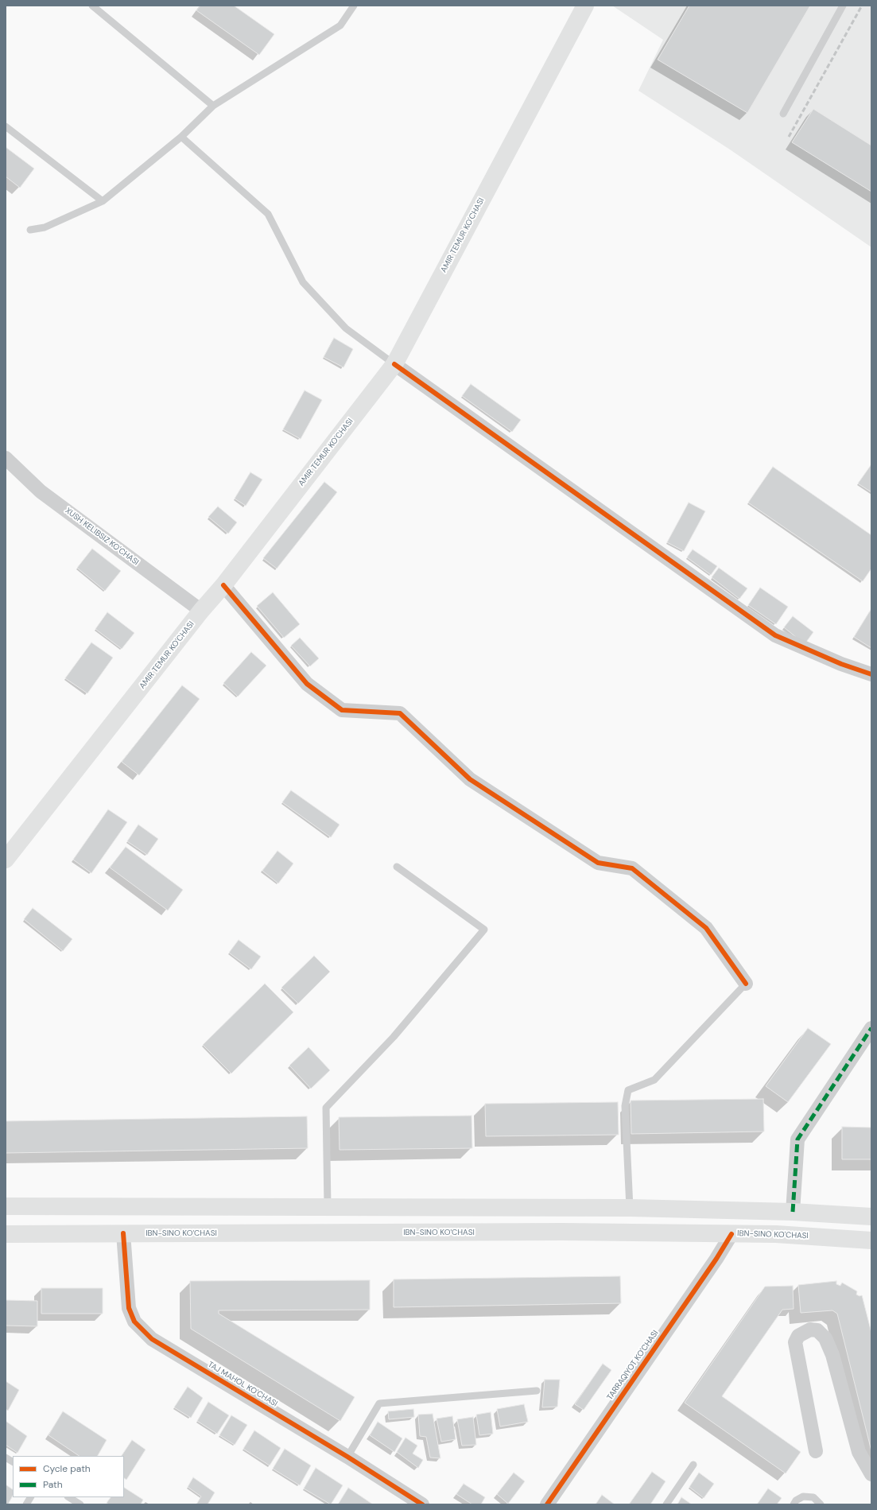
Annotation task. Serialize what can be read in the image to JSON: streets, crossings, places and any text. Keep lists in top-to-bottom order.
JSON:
{
  "streets": {
    "main road": ["AMIR TEMUR KO'CHASI", "IBN-SINO KO'CHASI"],
    "street": ["XUSH KELIBSIZ KO'CHASI", "TARRAQIYOT KO'CHASI", "TAJ MAHOL KO'CHASI"]
  },
  "crossings": [
    ["AMIR TEMUR KO'CHASI", "XUSH KELIBSIZ KO'CHASI"],
    ["IBN-SINO KO'CHASI", "TARRAQIYOT KO'CHASI"],
    ["IBN-SINO KO'CHASI", "TAJ MAHOL KO'CHASI"]
  ],
  "legend": ["Cycle path", "Path"]
}
